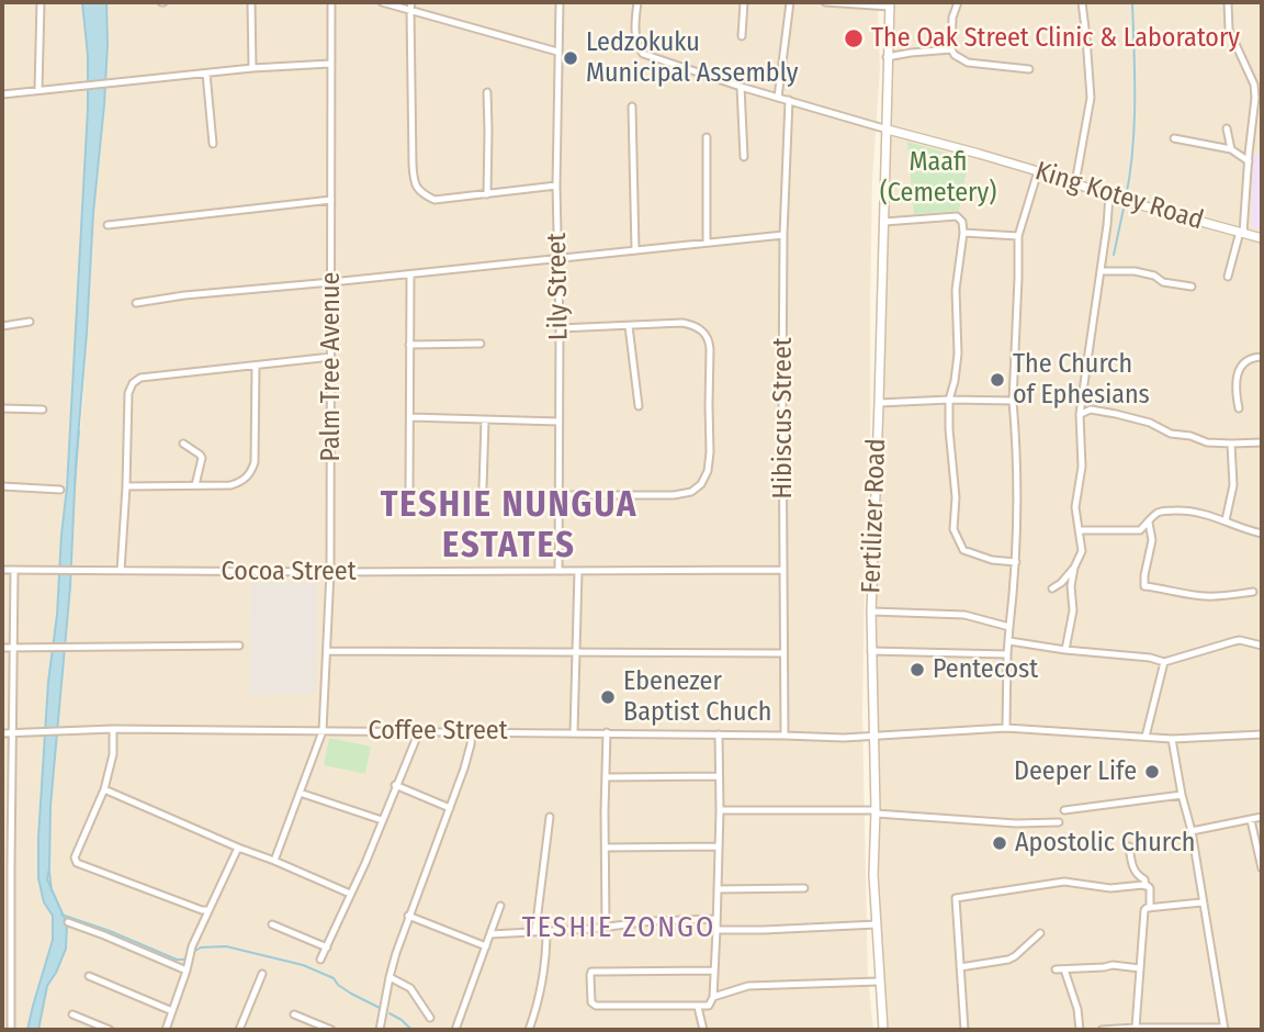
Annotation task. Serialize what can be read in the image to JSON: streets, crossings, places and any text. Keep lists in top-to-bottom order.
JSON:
{
  "streets": {
    "street": [
      "King Kotey Road",
      "Lily Street",
      "Palm Tree Avenue",
      "Hibiscus Street",
      "Fertilizer Road",
      "Cocoa Street",
      "Coffee Street"
    ]
  },
  "crossings": [
    ["King Kotey Road", "Fertilizer Road"],
    ["Lily Street", "Cocoa Street"],
    ["Palm Tree Avenue", "Cocoa Street"],
    ["Palm Tree Avenue", "Coffee Street"],
    ["Hibiscus Street", "Cocoa Street"],
    ["Hibiscus Street", "Coffee Street"],
    ["Fertilizer Road", "Coffee Street"]
  ],
  "districts": ["TESHIE NUNGUA ESTATES", "TESHIE ZONGO"],
  "parks": ["Maafi (Cemetery)"],
  "places": [
    "The Oak Street Clinic & Laboratory",
    "Ledzokuku Municipal Assembly",
    "The Church of Ephesians",
    "Pentecost",
    "Ebenezer Baptist Chuch",
    "Deeper Life",
    "Apostolic Church"
  ]
}
